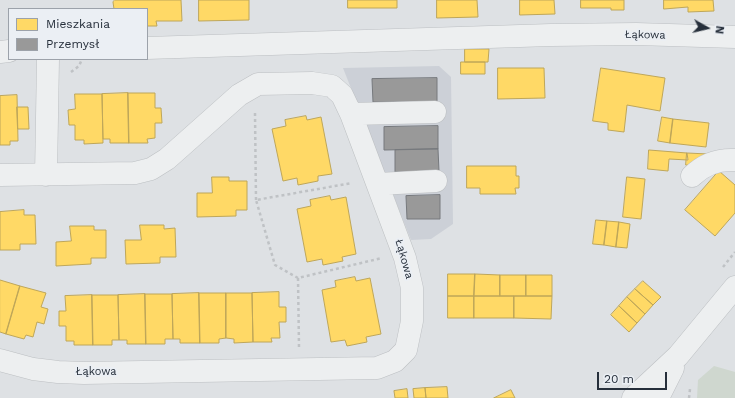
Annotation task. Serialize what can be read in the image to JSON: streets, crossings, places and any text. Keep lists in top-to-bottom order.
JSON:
{
  "streets": {
    "street": ["Łąkowa"]
  },
  "legend": ["Mieszkania", "Przemysł"],
  "scale_bar": "20 m",
  "north": "right"
}
